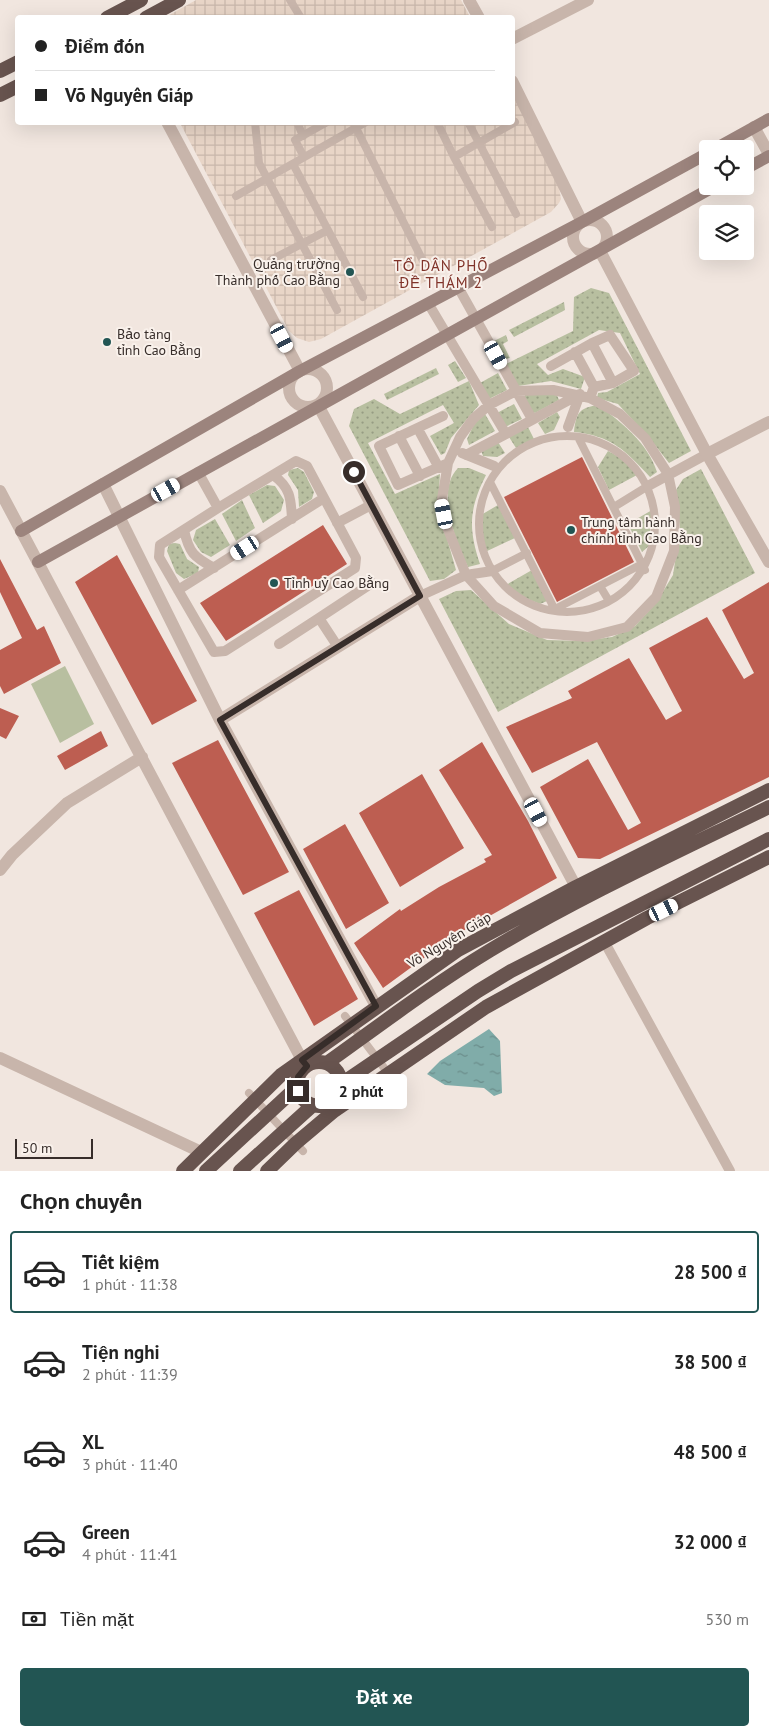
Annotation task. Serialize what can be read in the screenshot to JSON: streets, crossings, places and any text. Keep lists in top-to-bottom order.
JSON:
{
  "streets": {
    "highway": ["Võ Nguyên Giáp"]
  },
  "districts": ["TỔ DÂN PHỐ ĐỀ THÁM 2"],
  "places": [
    "Quảng trường Thành phố Cao Bằng",
    "Bảo tàng tỉnh Cao Bằng",
    "Trung tâm hành chính tỉnh Cao Bằng",
    "Tỉnh uỷ Cao Bằng"
  ],
  "scale_bar": "50 m",
  "page": {
    "banner": ["Điểm đón", "Võ Nguyên Giáp"],
    "bubble": "2 phút",
    "scale": "50 m",
    "heading": "Chọn chuyến",
    "list": [
      {
        "name": "Tiết kiệm",
        "note": "1 phút · 11:38",
        "value": "28 500 ₫"
      },
      {
        "name": "Tiện nghi",
        "note": "2 phút · 11:39",
        "value": "38 500 ₫"
      },
      {
        "name": "XL",
        "note": "3 phút · 11:40",
        "value": "48 500 ₫"
      },
      {
        "name": "Green",
        "note": "4 phút · 11:41",
        "value": "32 000 ₫"
      }
    ],
    "pay": ["Tiền mặt", "530 m"],
    "buttons": "Đặt xe"
  }
}
